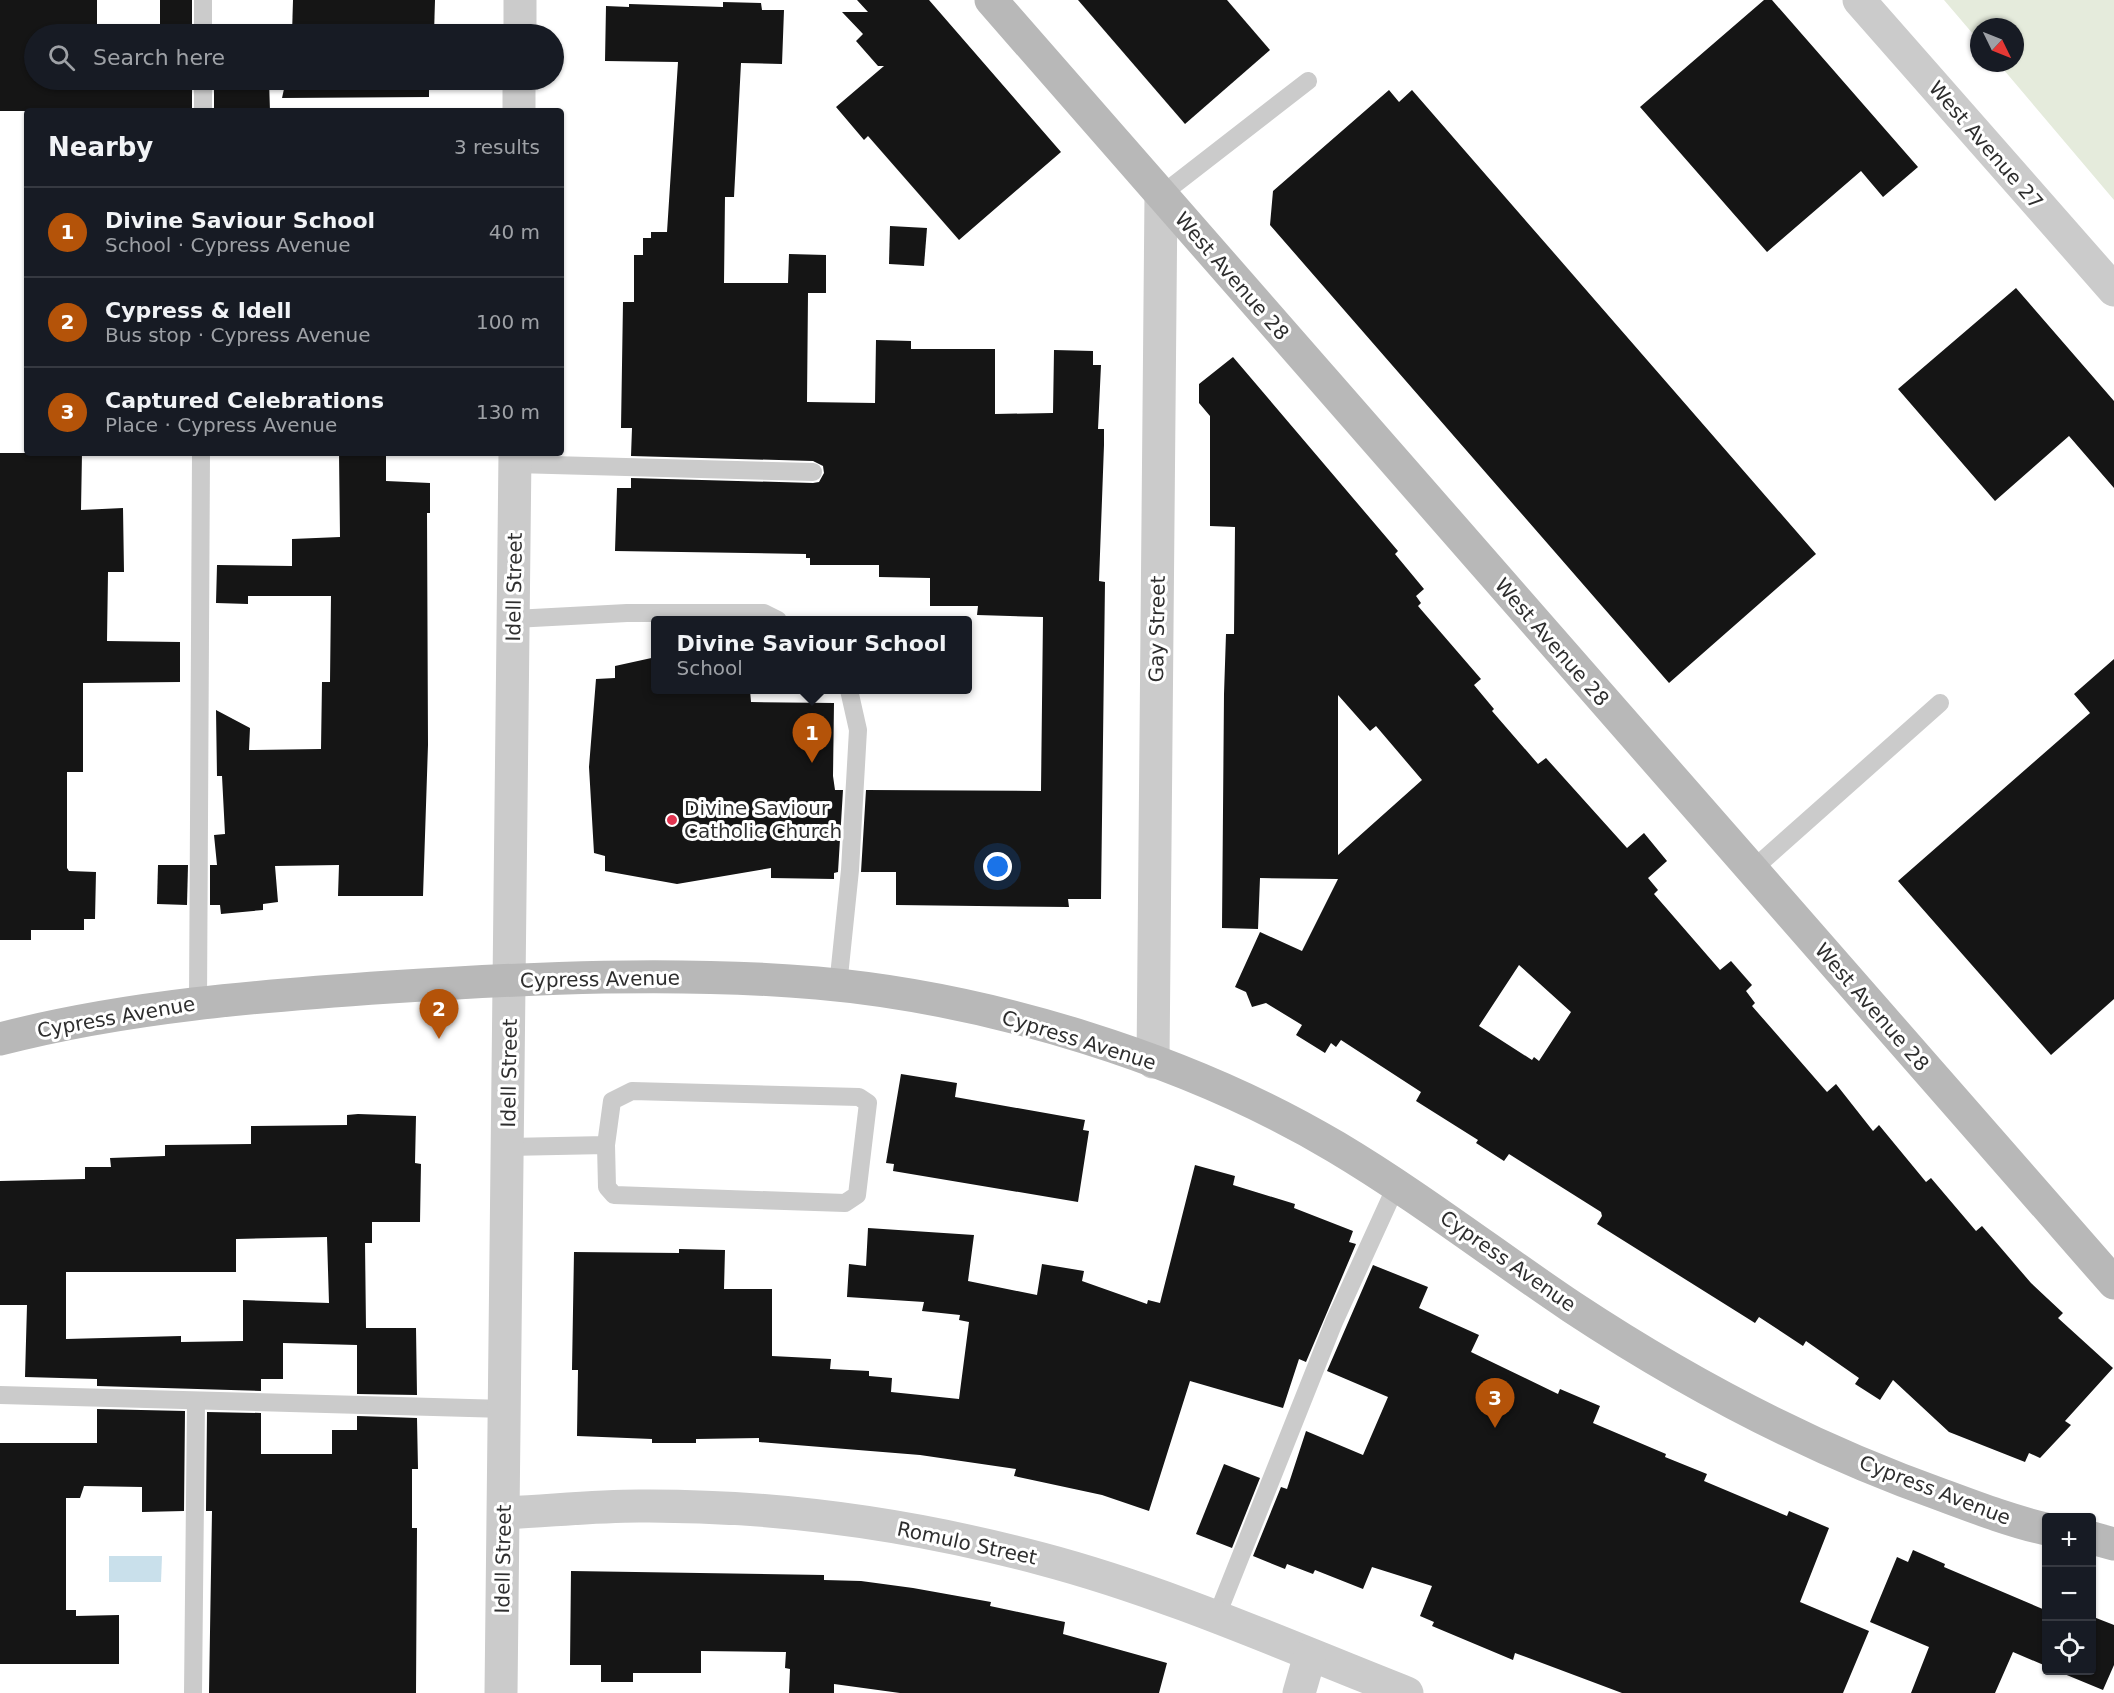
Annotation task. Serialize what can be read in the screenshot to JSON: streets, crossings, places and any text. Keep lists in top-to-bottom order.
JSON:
{
  "streets": {
    "street": [
      "West Avenue 27",
      "West Avenue 28",
      "Idell Street",
      "Gay Street",
      "Cypress Avenue",
      "Romulo Street"
    ]
  },
  "crossings": [
    ["West Avenue 28", "Gay Street"],
    ["Idell Street", "Cypress Avenue"],
    ["Idell Street", "Romulo Street"],
    ["Gay Street", "Cypress Avenue"]
  ],
  "places": ["Divine Saviour Catholic Church"],
  "north": "bottom right",
  "page": {
    "search": "Search here",
    "heading": ["Nearby", "3 results"],
    "list": [
      {
        "mark": "1",
        "name": "Divine Saviour School",
        "note": "School · Cypress Avenue",
        "value": "40 m"
      },
      {
        "mark": "2",
        "name": "Cypress & Idell",
        "note": "Bus stop · Cypress Avenue",
        "value": "100 m"
      },
      {
        "mark": "3",
        "name": "Captured Celebrations",
        "note": "Place · Cypress Avenue",
        "value": "130 m"
      }
    ],
    "popup": ["Divine Saviour School", "School"],
    "pins": ["1", "2", "3"],
    "map_buttons": ["+", "−"]
  }
}
